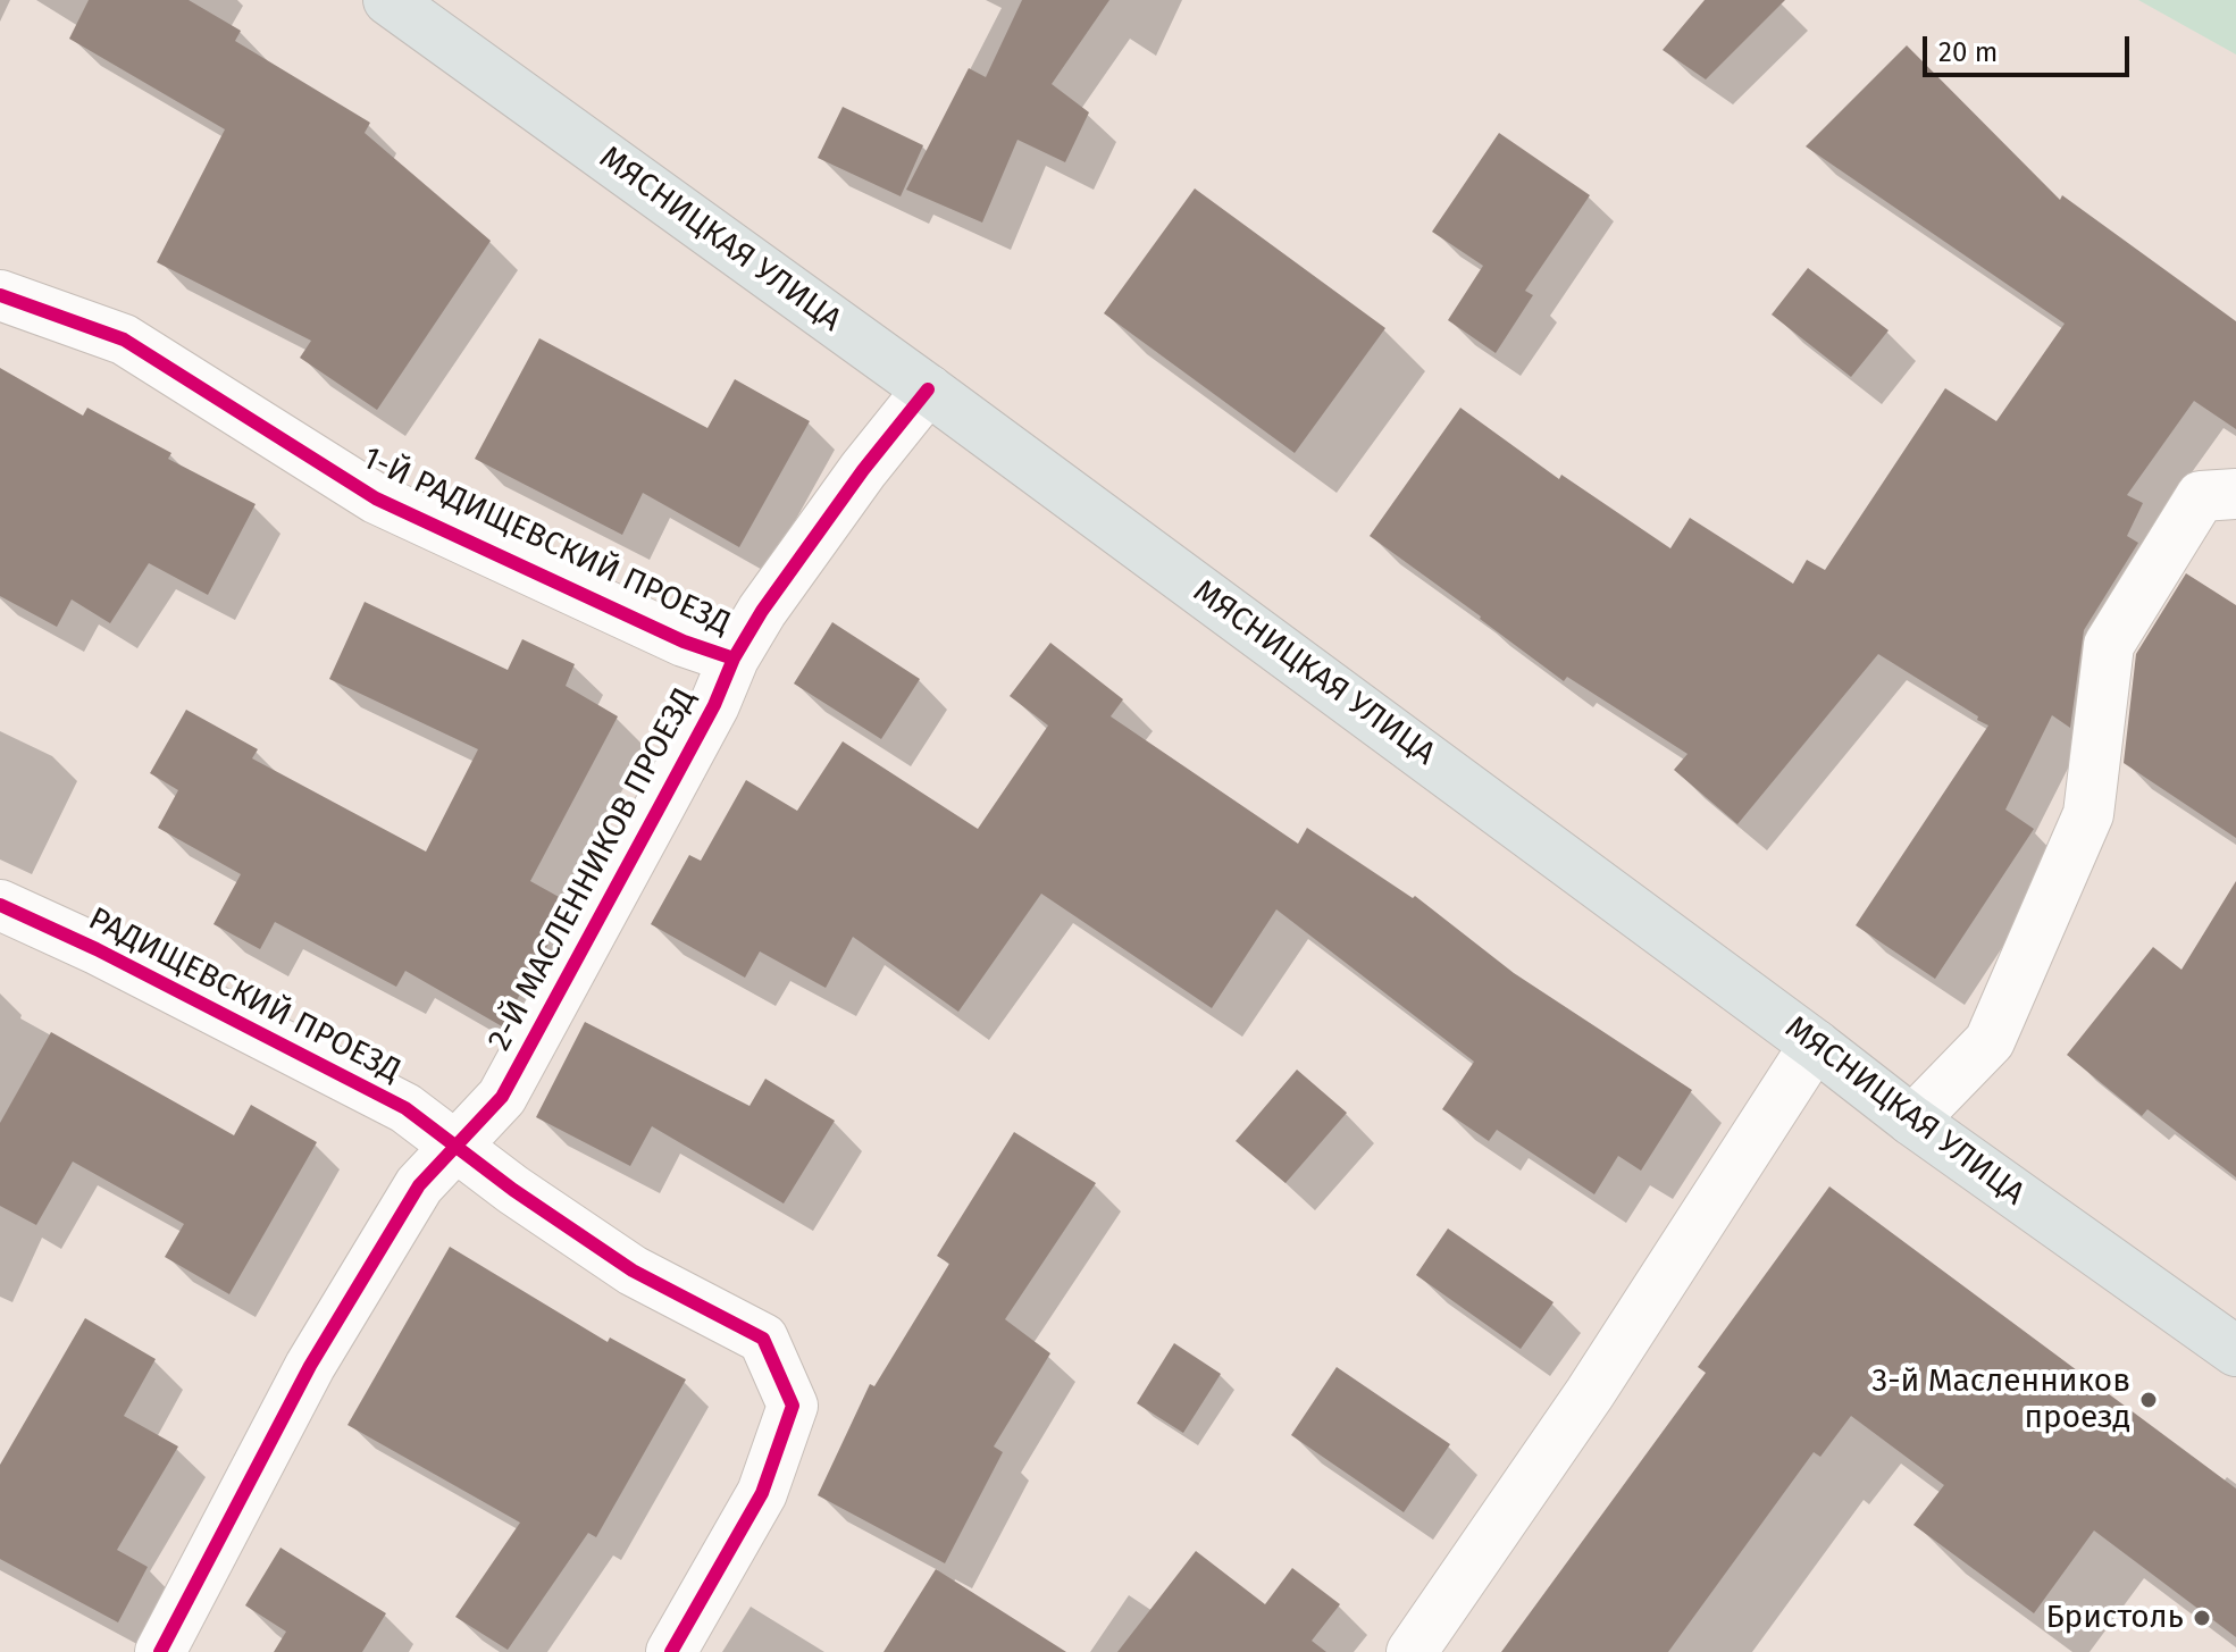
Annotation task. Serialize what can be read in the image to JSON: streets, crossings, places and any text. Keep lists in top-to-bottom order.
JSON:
{
  "streets": {
    "main road": ["МЯСНИЦКАЯ УЛИЦА"],
    "street": ["1-Й РАДИЩЕВСКИЙ ПРОЕЗД", "2-Й МАСЛЕННИКОВ ПРОЕЗД", "РАДИЩЕВСКИЙ ПРОЕЗД"]
  },
  "crossings": [
    ["МЯСНИЦКАЯ УЛИЦА", "2-Й МАСЛЕННИКОВ ПРОЕЗД"],
    ["1-Й РАДИЩЕВСКИЙ ПРОЕЗД", "2-Й МАСЛЕННИКОВ ПРОЕЗД"],
    ["2-Й МАСЛЕННИКОВ ПРОЕЗД", "РАДИЩЕВСКИЙ ПРОЕЗД"]
  ],
  "places": ["3-й Масленников проезд", "Бристоль"],
  "scale_bar": "20 m"
}
